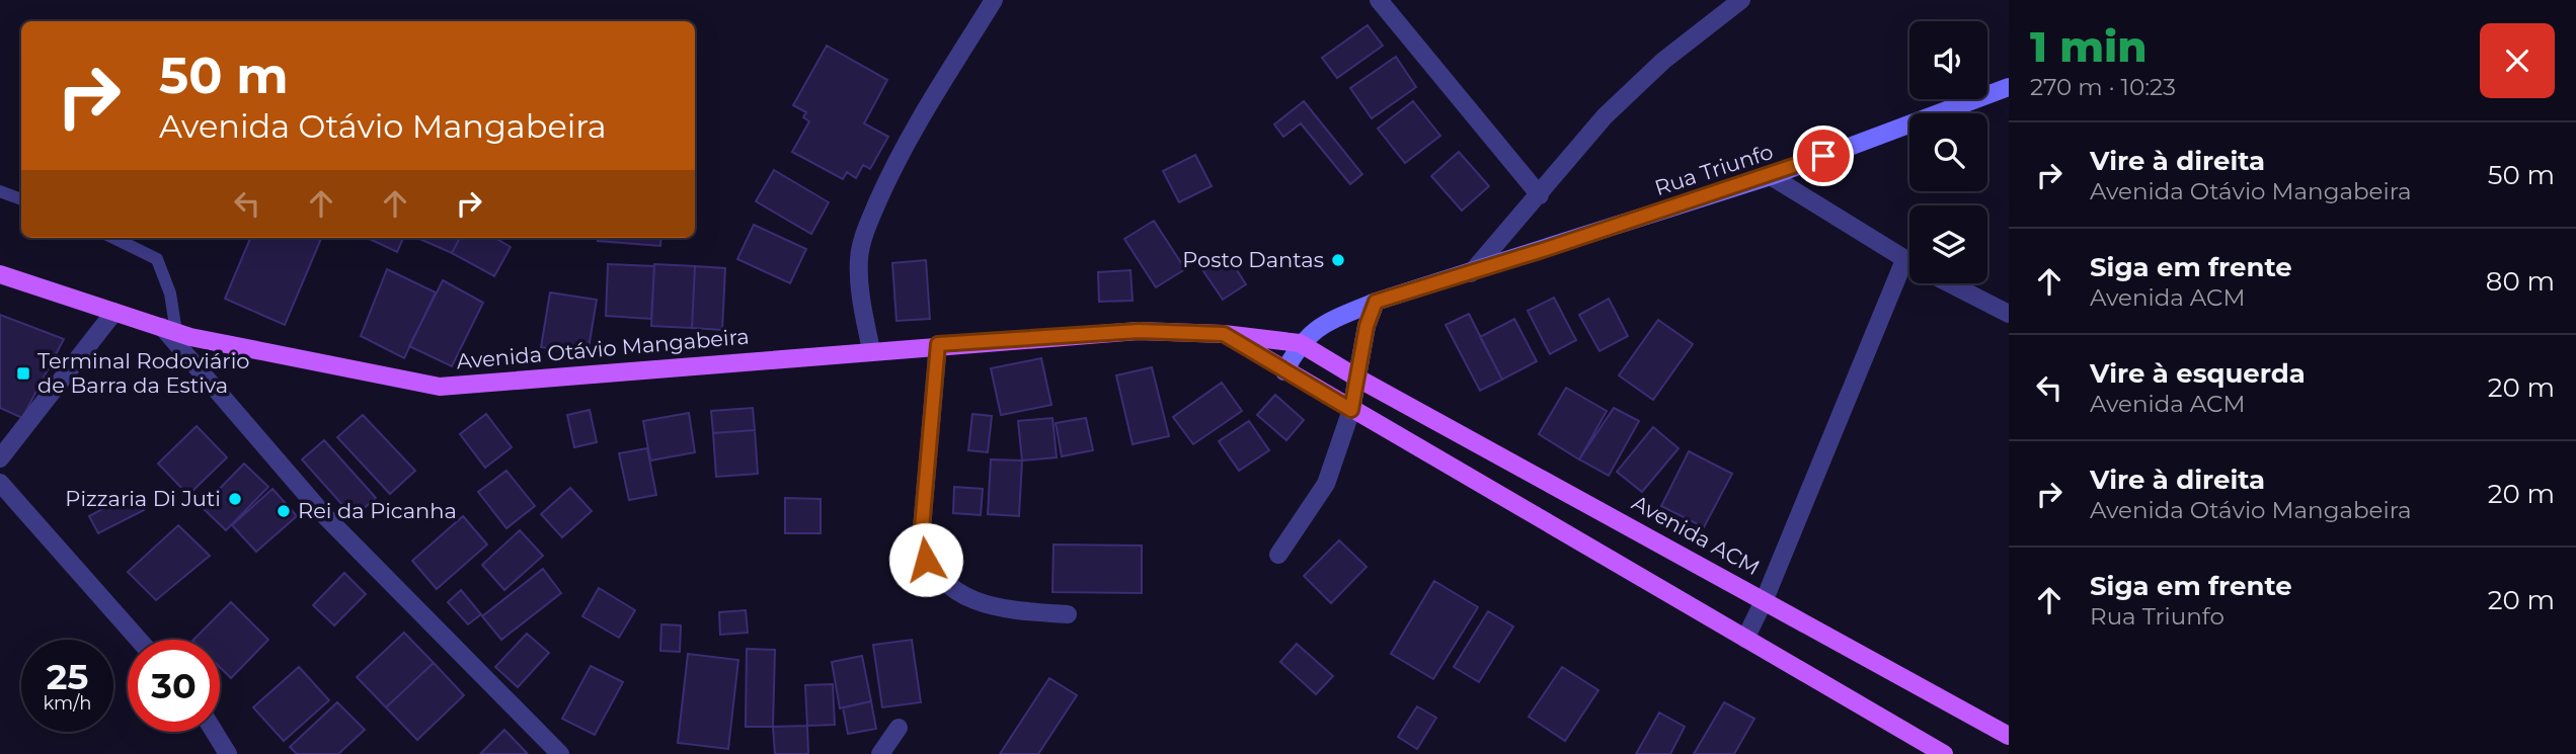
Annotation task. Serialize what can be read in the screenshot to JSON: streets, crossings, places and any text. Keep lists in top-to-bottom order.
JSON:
{
  "streets": {
    "main road": ["Rua Triunfo", "Avenida Otávio Mangabeira", "Avenida ACM"]
  },
  "crossings": [
    ["Avenida Otávio Mangabeira", "Avenida ACM"]
  ],
  "places": {
    "other": ["Posto Dantas", "Pizzaria Di Juti", "Rei da Picanha"],
    "transit": ["Terminal Rodoviário de Barra da Estiva"]
  },
  "page": {
    "heading": ["1 min", "270 m · 10:23"],
    "turn": ["50 m", "Avenida Otávio Mangabeira"],
    "list": [
      {
        "name": "Vire à direita",
        "note": "Avenida Otávio Mangabeira",
        "value": "50 m"
      },
      {
        "name": "Siga em frente",
        "note": "Avenida ACM",
        "value": "80 m"
      },
      {
        "name": "Vire à esquerda",
        "note": "Avenida ACM",
        "value": "20 m"
      },
      {
        "name": "Vire à direita",
        "note": "Avenida Otávio Mangabeira",
        "value": "20 m"
      },
      {
        "name": "Siga em frente",
        "note": "Rua Triunfo",
        "value": "20 m"
      }
    ],
    "speed": "25 km/h",
    "limit": "30"
  }
}
